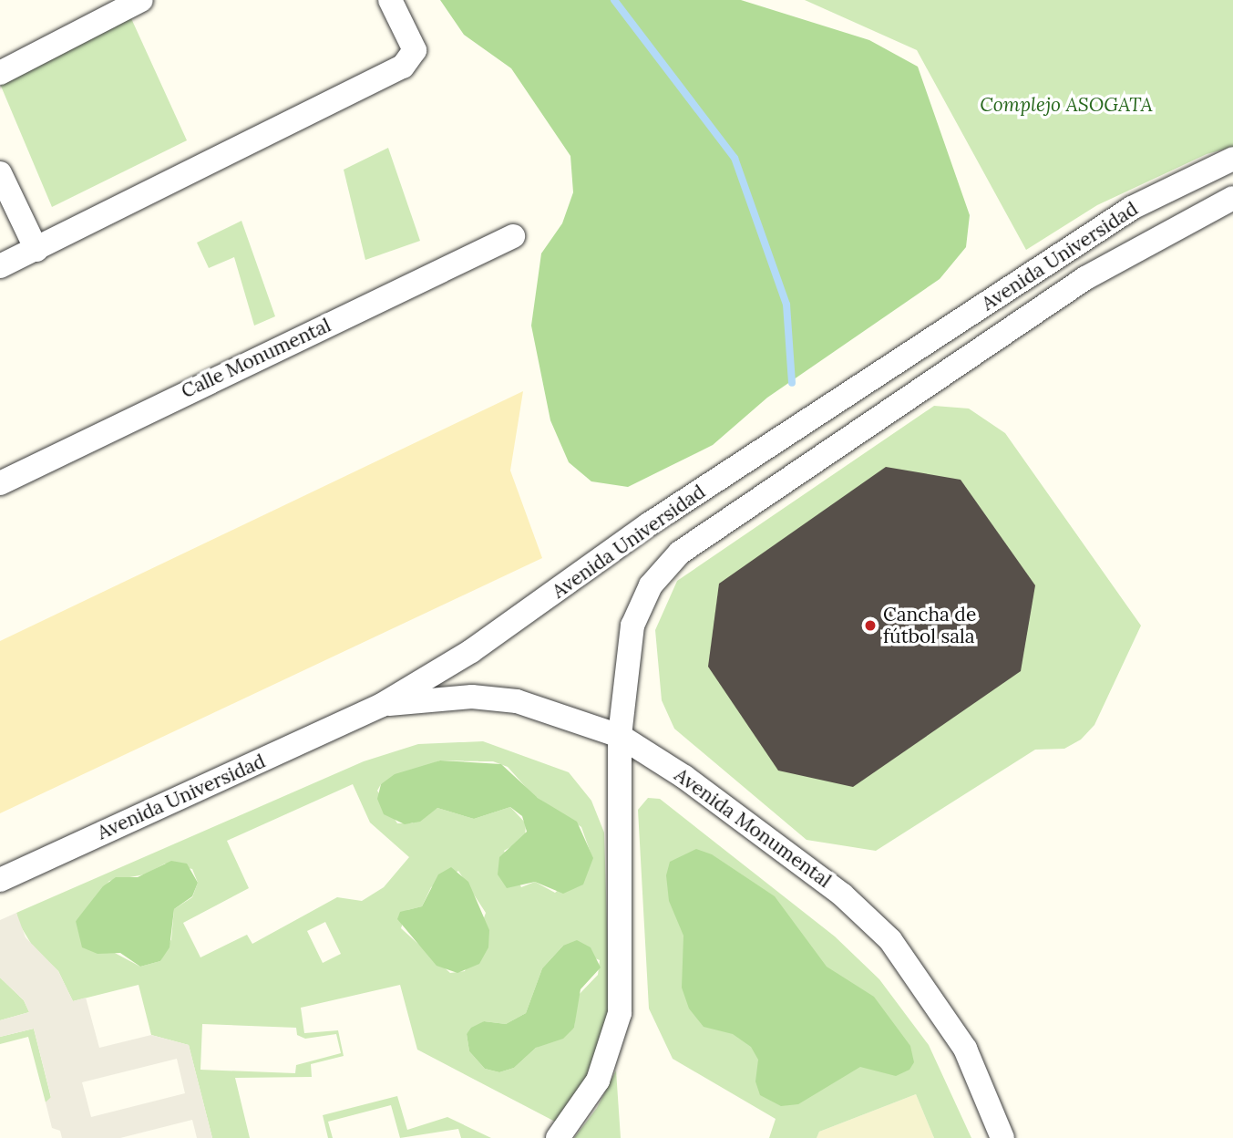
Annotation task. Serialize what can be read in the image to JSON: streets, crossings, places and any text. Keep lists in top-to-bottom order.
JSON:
{
  "streets": {
    "street": ["Avenida Universidad", "Calle Monumental", "Avenida Monumental"]
  },
  "crossings": [
    ["Avenida Universidad", "Avenida Monumental"]
  ],
  "parks": ["Complejo ASOGATA"],
  "places": ["Cancha de fútbol sala"]
}
